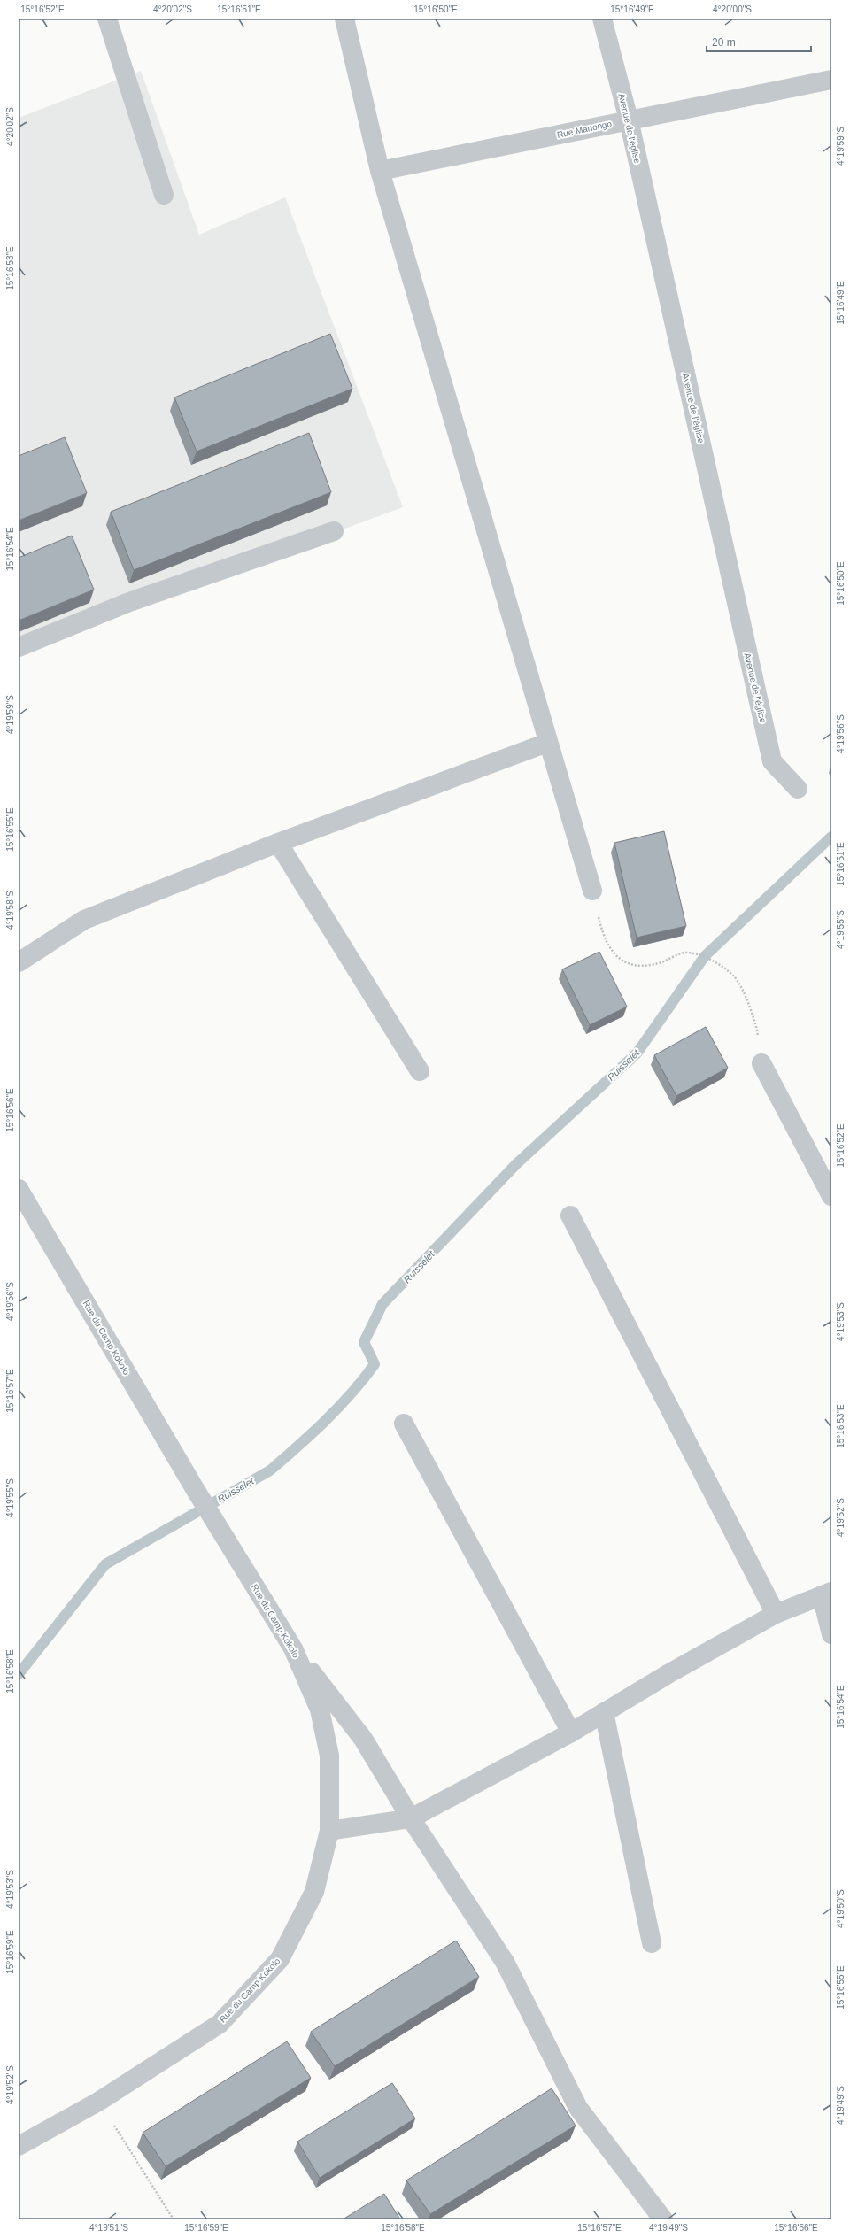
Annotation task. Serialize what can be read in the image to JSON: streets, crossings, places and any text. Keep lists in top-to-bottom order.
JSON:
{
  "streets": {
    "street": ["Avenue de l'église", "Rue Manongo", "Rue du Camp Kokolo"]
  },
  "crossings": [
    ["Avenue de l'église", "Rue Manongo"]
  ],
  "water": ["Ruisselet"],
  "scale_bar": "20 m",
  "coordinates": [
    "15°16'52\"E",
    "4°20'02\"S",
    "15°16'51\"E",
    "15°16'50\"E",
    "15°16'49\"E",
    "4°20'00\"S",
    "4°19'59\"S",
    "15°16'53\"E",
    "15°16'54\"E",
    "4°19'56\"S",
    "15°16'55\"E",
    "4°19'58\"S",
    "4°19'55\"S",
    "15°16'56\"E",
    "4°19'53\"S",
    "15°16'57\"E",
    "4°19'52\"S",
    "15°16'58\"E",
    "4°19'50\"S",
    "15°16'59\"E",
    "4°19'49\"S",
    "4°19'51\"S"
  ]
}
